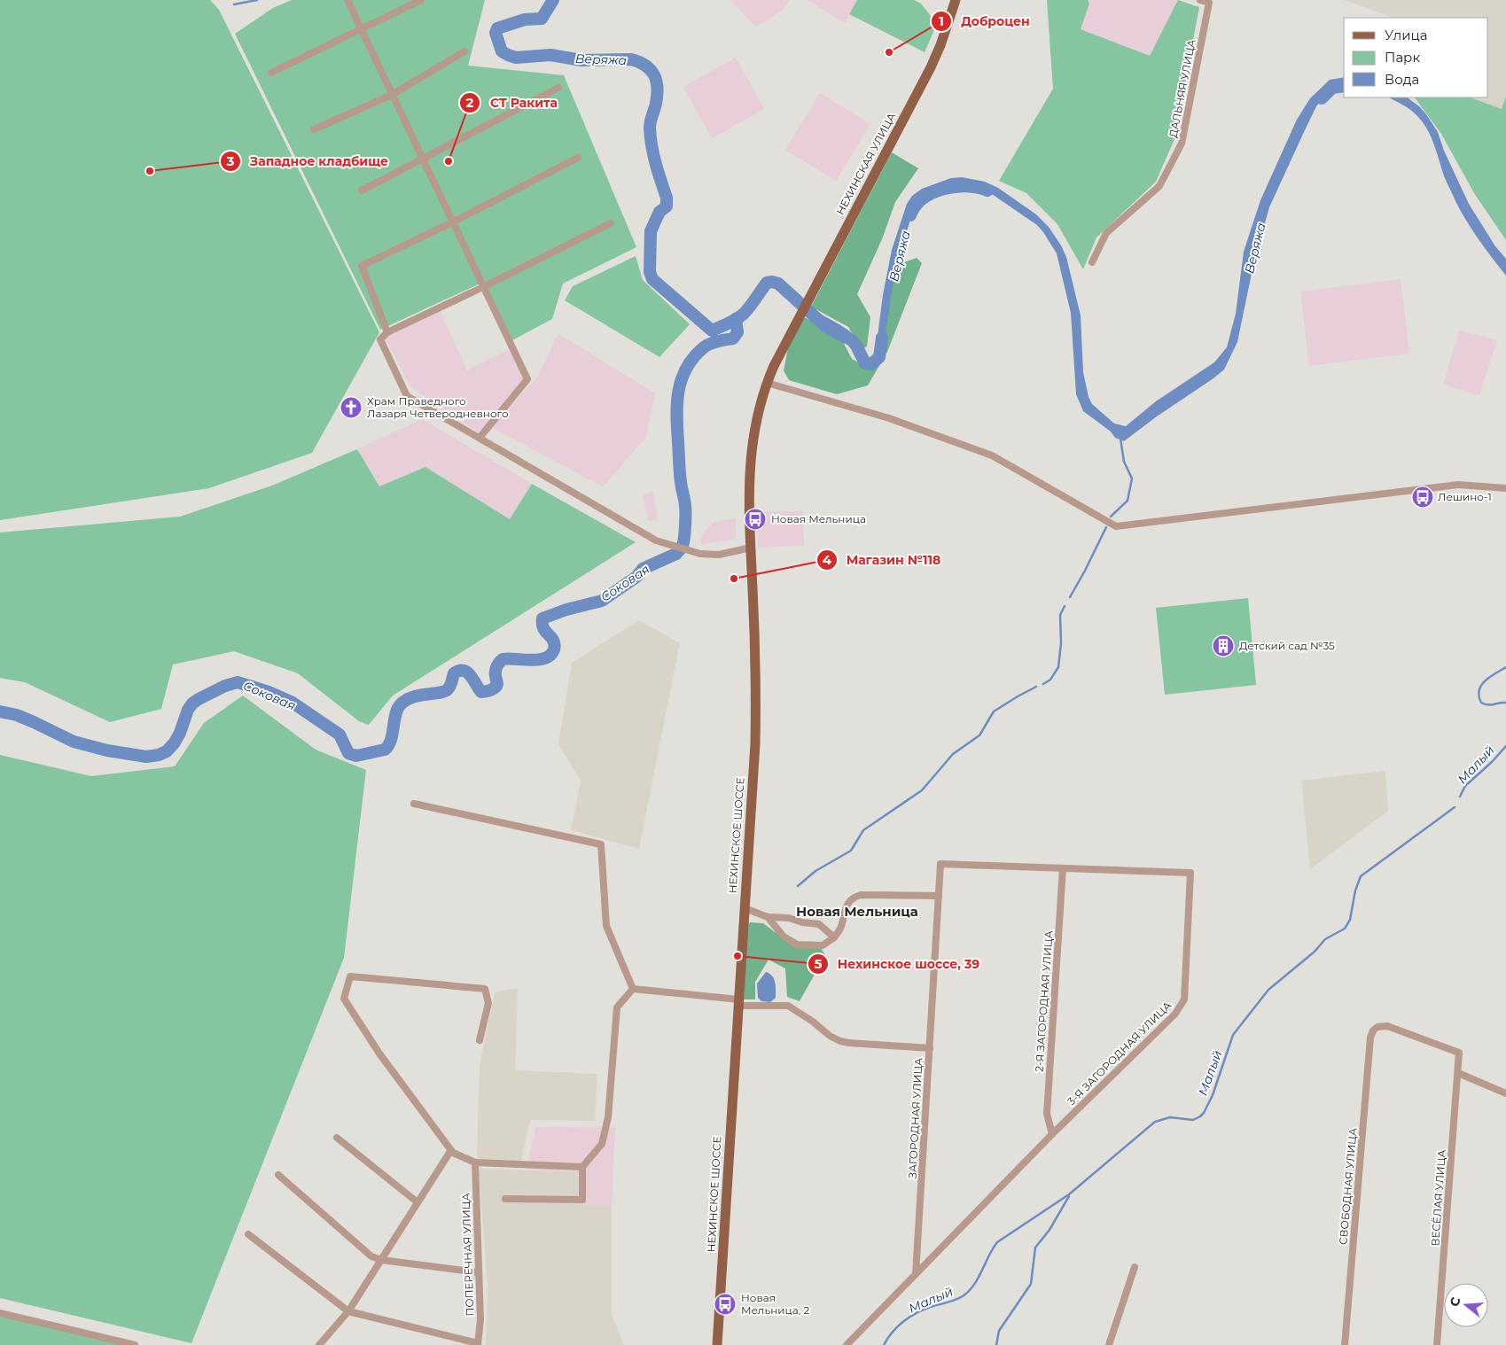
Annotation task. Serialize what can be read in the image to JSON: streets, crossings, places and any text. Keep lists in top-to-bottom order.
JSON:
{
  "streets": {
    "main road": ["НЕХИНСКАЯ УЛИЦА", "НЕХИНСКОЕ ШОССЕ"],
    "street": [
      "ДАЛЬНЯЯ УЛИЦА",
      "2-Я ЗАГОРОДНАЯ УЛИЦА",
      "3-Я ЗАГОРОДНАЯ УЛИЦА",
      "ЗАГОРОДНАЯ УЛИЦА",
      "СВОБОДНАЯ УЛИЦА",
      "ВЕСЁЛАЯ УЛИЦА",
      "ПОПЕРЕЧНАЯ УЛИЦА"
    ]
  },
  "crossings": [
    ["НЕХИНСКАЯ УЛИЦА", "НЕХИНСКОЕ ШОССЕ"],
    ["2-Я ЗАГОРОДНАЯ УЛИЦА", "3-Я ЗАГОРОДНАЯ УЛИЦА"],
    ["2-Я ЗАГОРОДНАЯ УЛИЦА", "ЗАГОРОДНАЯ УЛИЦА"],
    ["3-Я ЗАГОРОДНАЯ УЛИЦА", "ЗАГОРОДНАЯ УЛИЦА"],
    ["СВОБОДНАЯ УЛИЦА", "ВЕСЁЛАЯ УЛИЦА"]
  ],
  "districts": ["Новая Мельница"],
  "water": ["Веряжа", "Соковая", "Малый"],
  "places": {
    "other": [
      "Доброцен",
      "СТ Ракита",
      "Западное кладбище",
      "Магазин №118",
      "Нехинское шоссе, 39"
    ],
    "church": ["Храм Праведного Лазаря Четверодневного"],
    "bus stop": ["Лешино-1", "Новая Мельница", "Новая Мельница, 2"],
    "building": ["Детский сад №35"]
  },
  "legend": ["Улица", "Парк", "Вода"],
  "north": "left"
}
